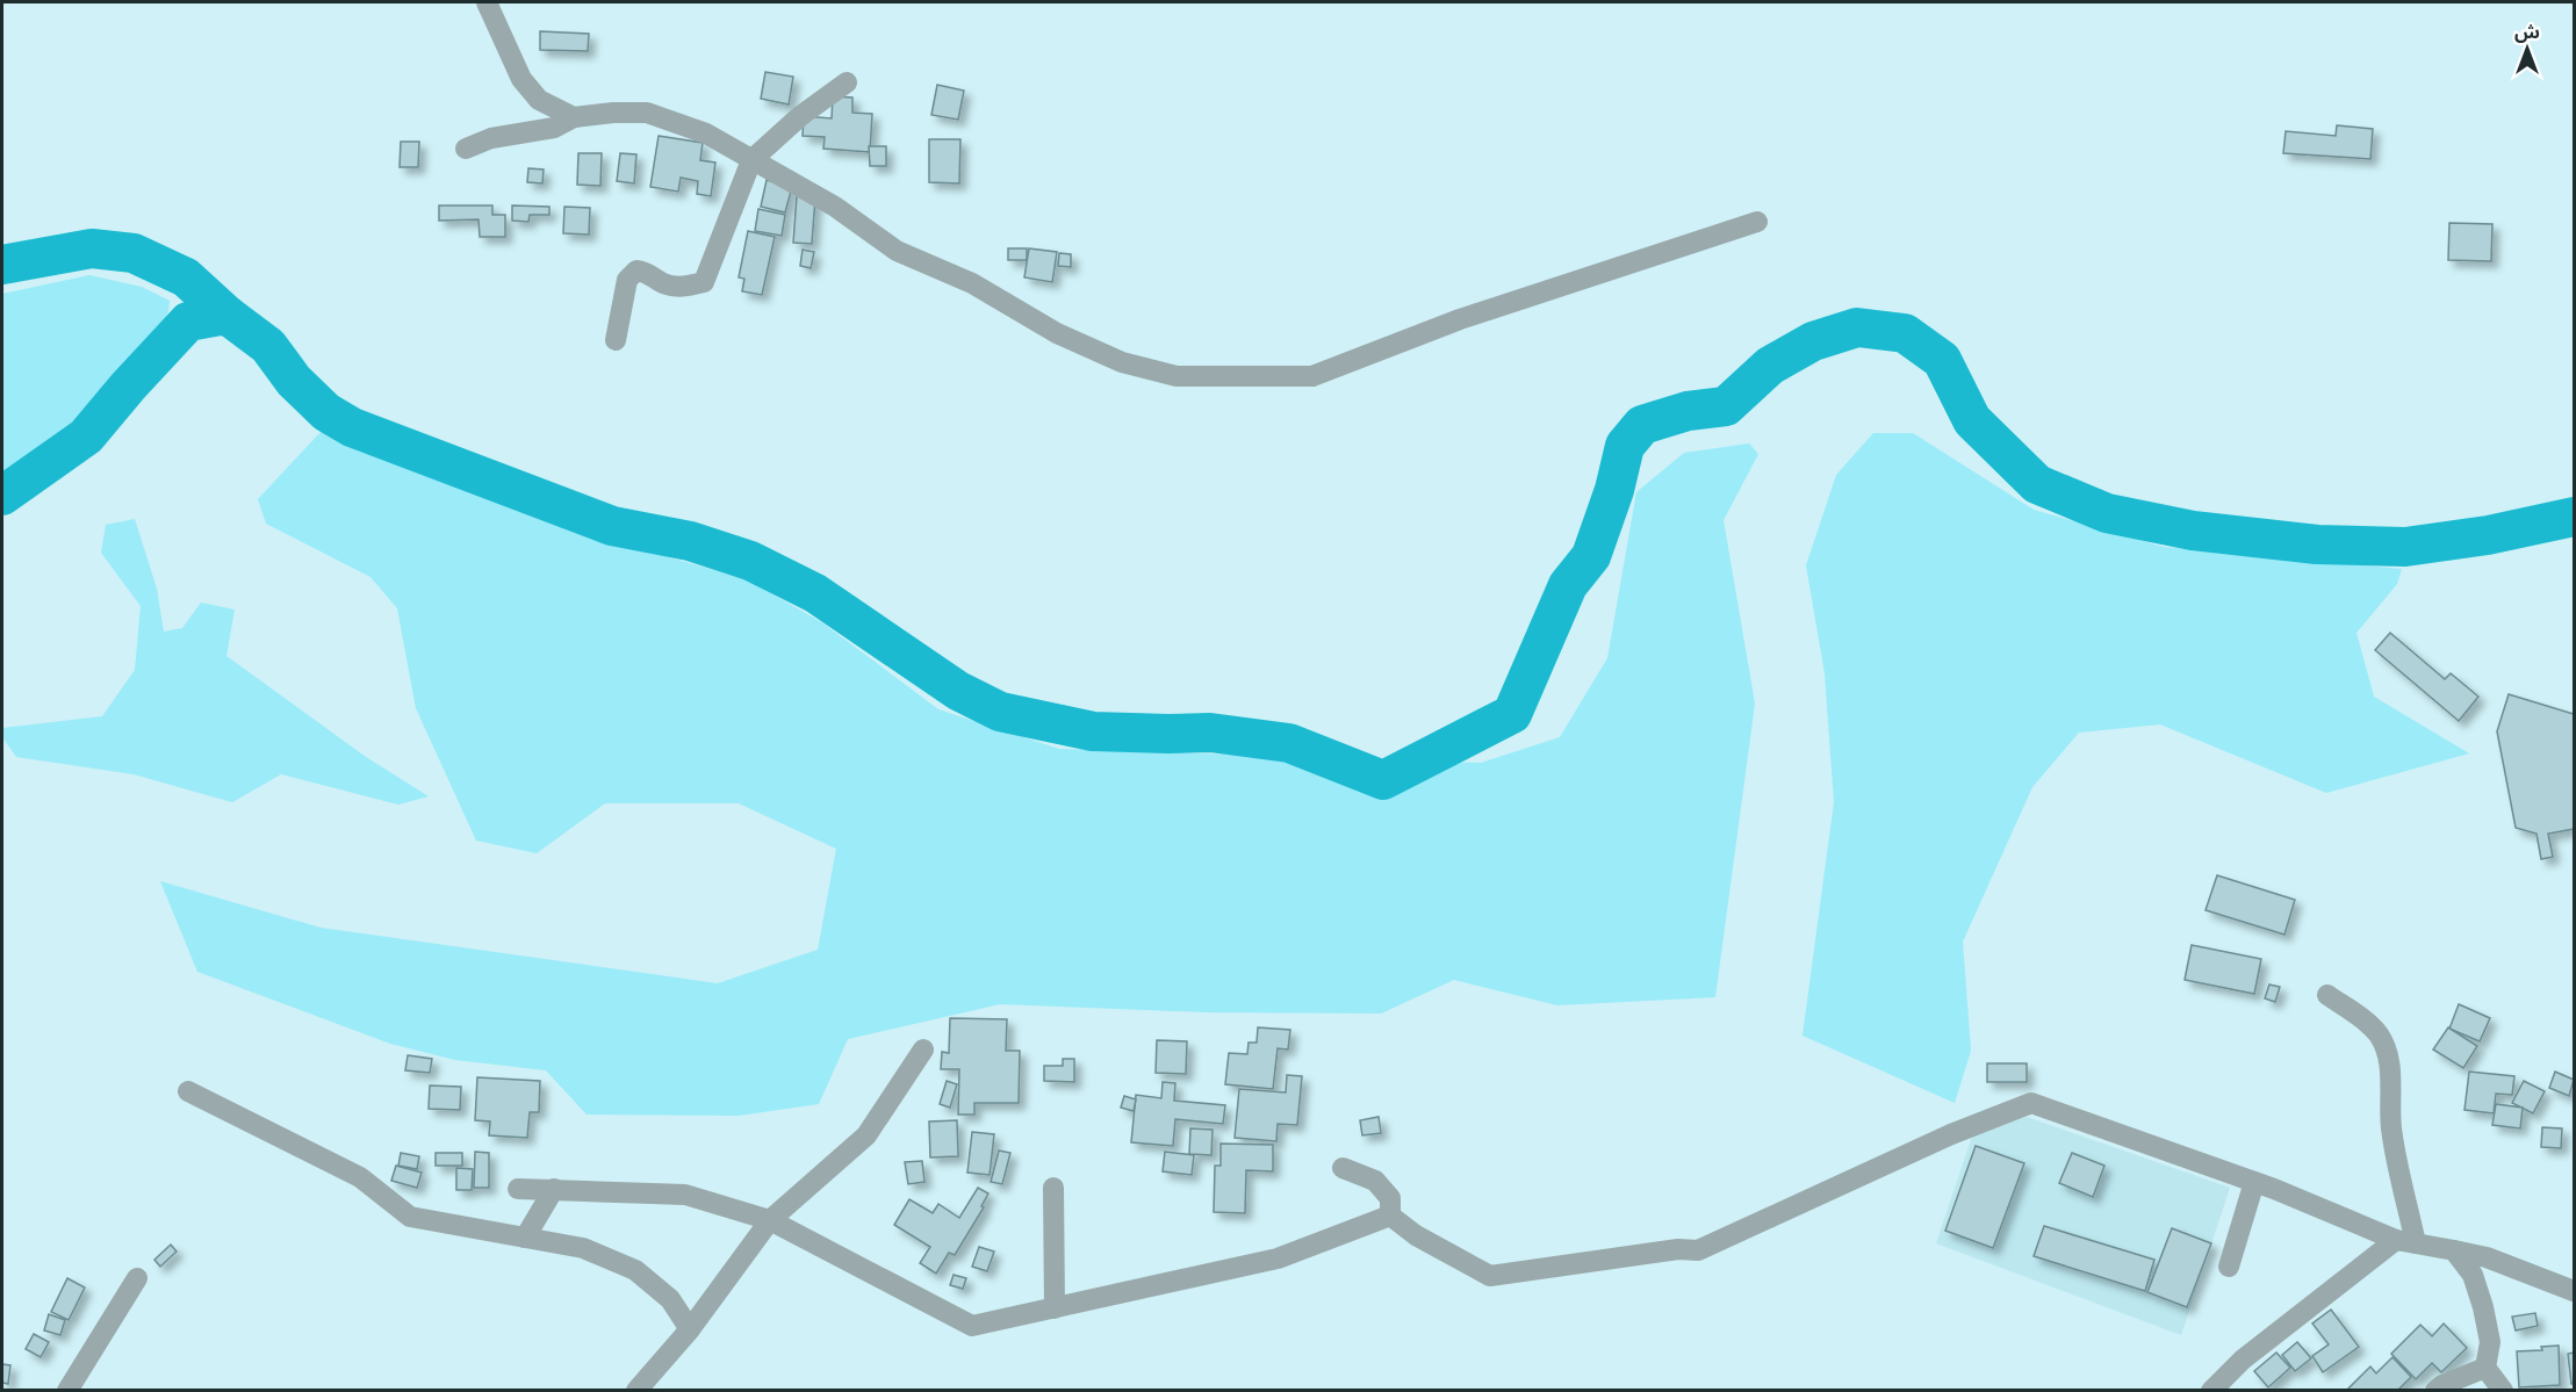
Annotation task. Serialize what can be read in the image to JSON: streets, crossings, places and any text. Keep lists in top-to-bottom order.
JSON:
{
  "north": "top"
}
